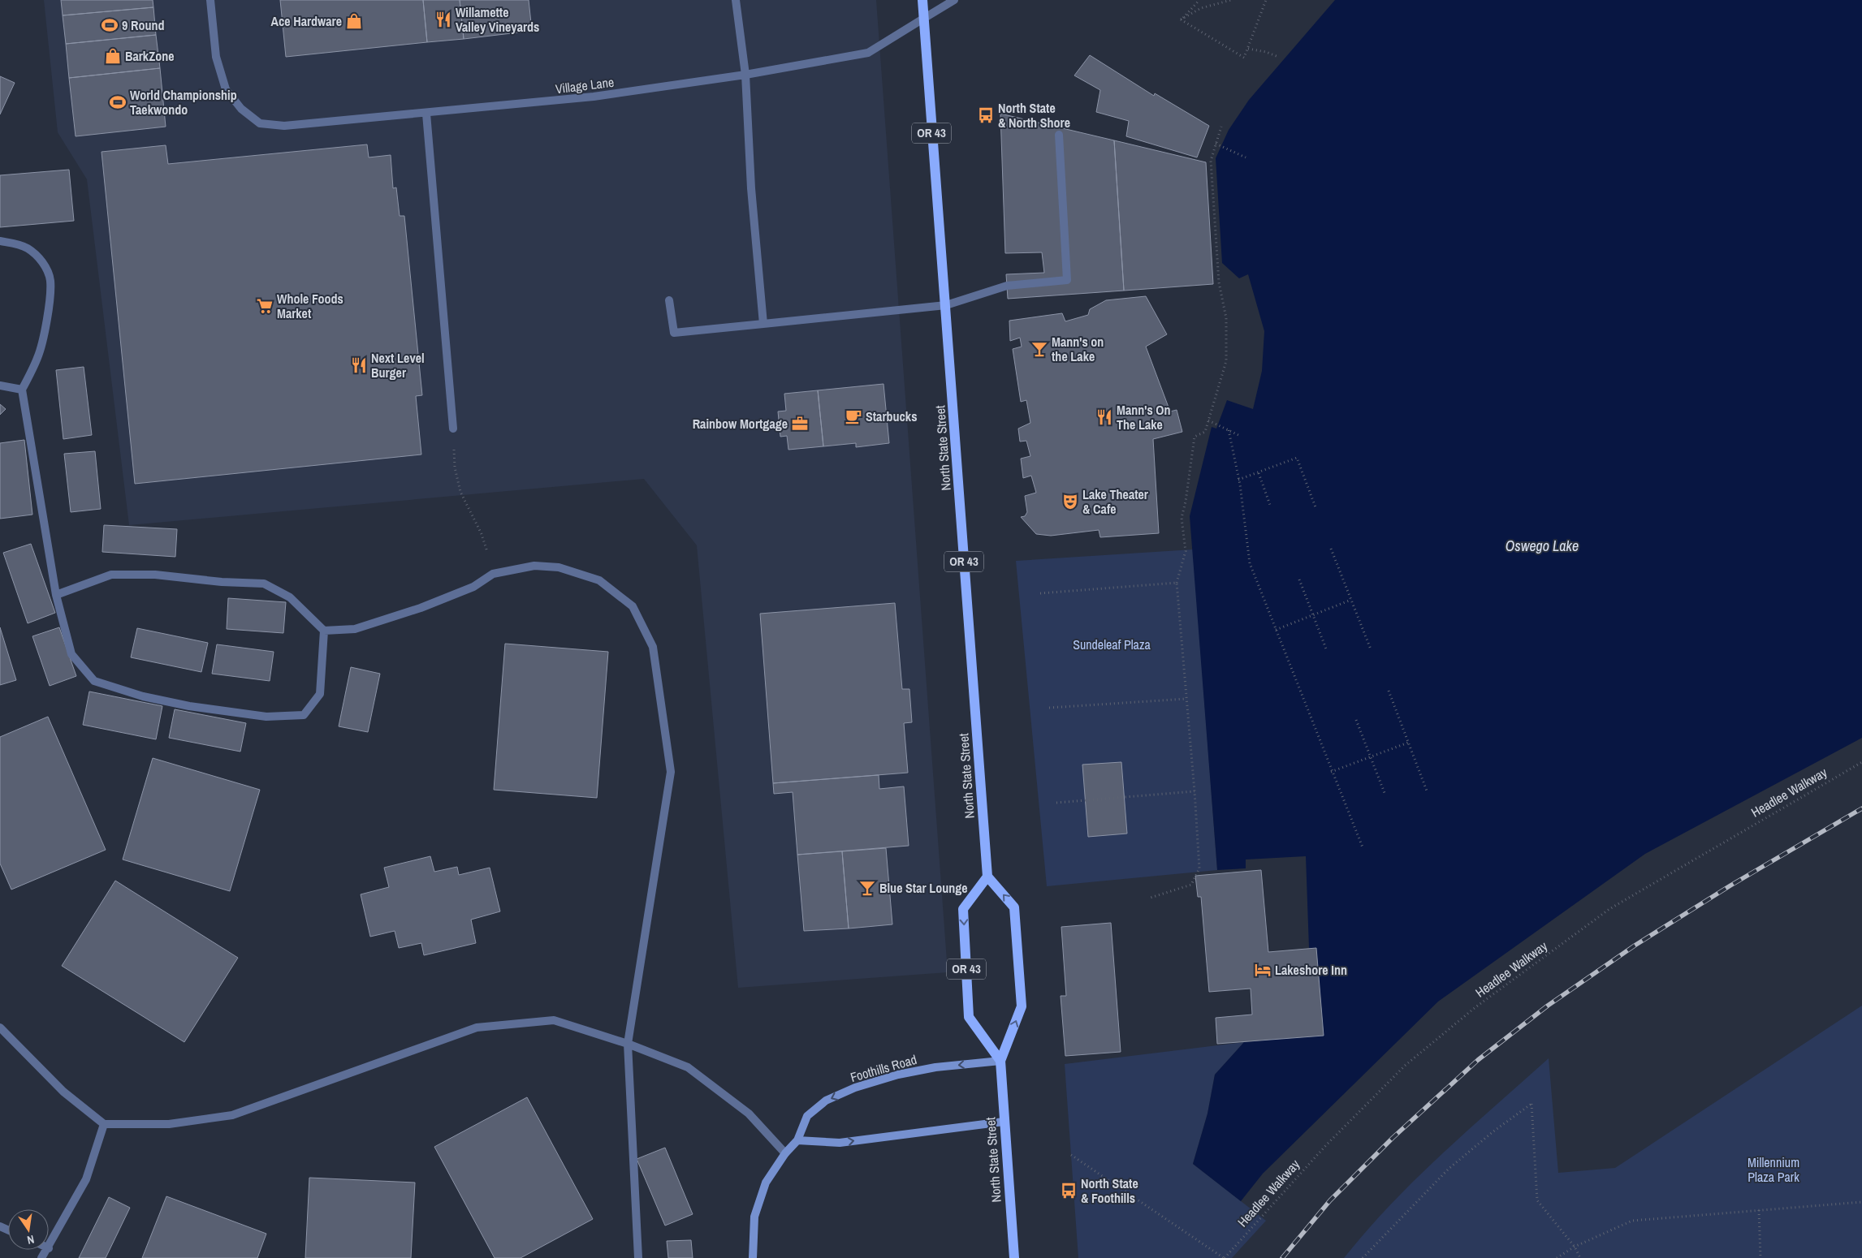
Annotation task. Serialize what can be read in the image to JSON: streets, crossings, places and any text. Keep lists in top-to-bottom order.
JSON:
{
  "streets": {
    "main road": ["OR 43", "North State Street"],
    "street": ["Village Lane", "Foothills Road"],
    "path": ["Headlee Walkway"]
  },
  "crossings": [
    ["Village Lane", "OR 43"],
    ["Village Lane", "North State Street"],
    ["OR 43", "North State Street"],
    ["OR 43", "Foothills Road"],
    ["North State Street", "Foothills Road"]
  ],
  "water": ["Oswego Lake"],
  "parks": ["Sundeleaf Plaza", "Millennium Plaza Park"],
  "places": {
    "restaurant": ["Willamette Valley Vineyards", "Next Level Burger", "Mann's On The Lake"],
    "shop": ["Ace Hardware", "BarkZone"],
    "sports": ["9 Round", "World Championship Taekwondo"],
    "bus stop": ["North State & North Shore", "North State & Foothills"],
    "supermarket": ["Whole Foods Market"],
    "bar": ["Mann's on the Lake", "Blue Star Lounge"],
    "cafe": ["Starbucks"],
    "office": ["Rainbow Mortgage"],
    "theatre": ["Lake Theater & Cafe"],
    "hotel": ["Lakeshore Inn"]
  },
  "north": "bottom"
}
